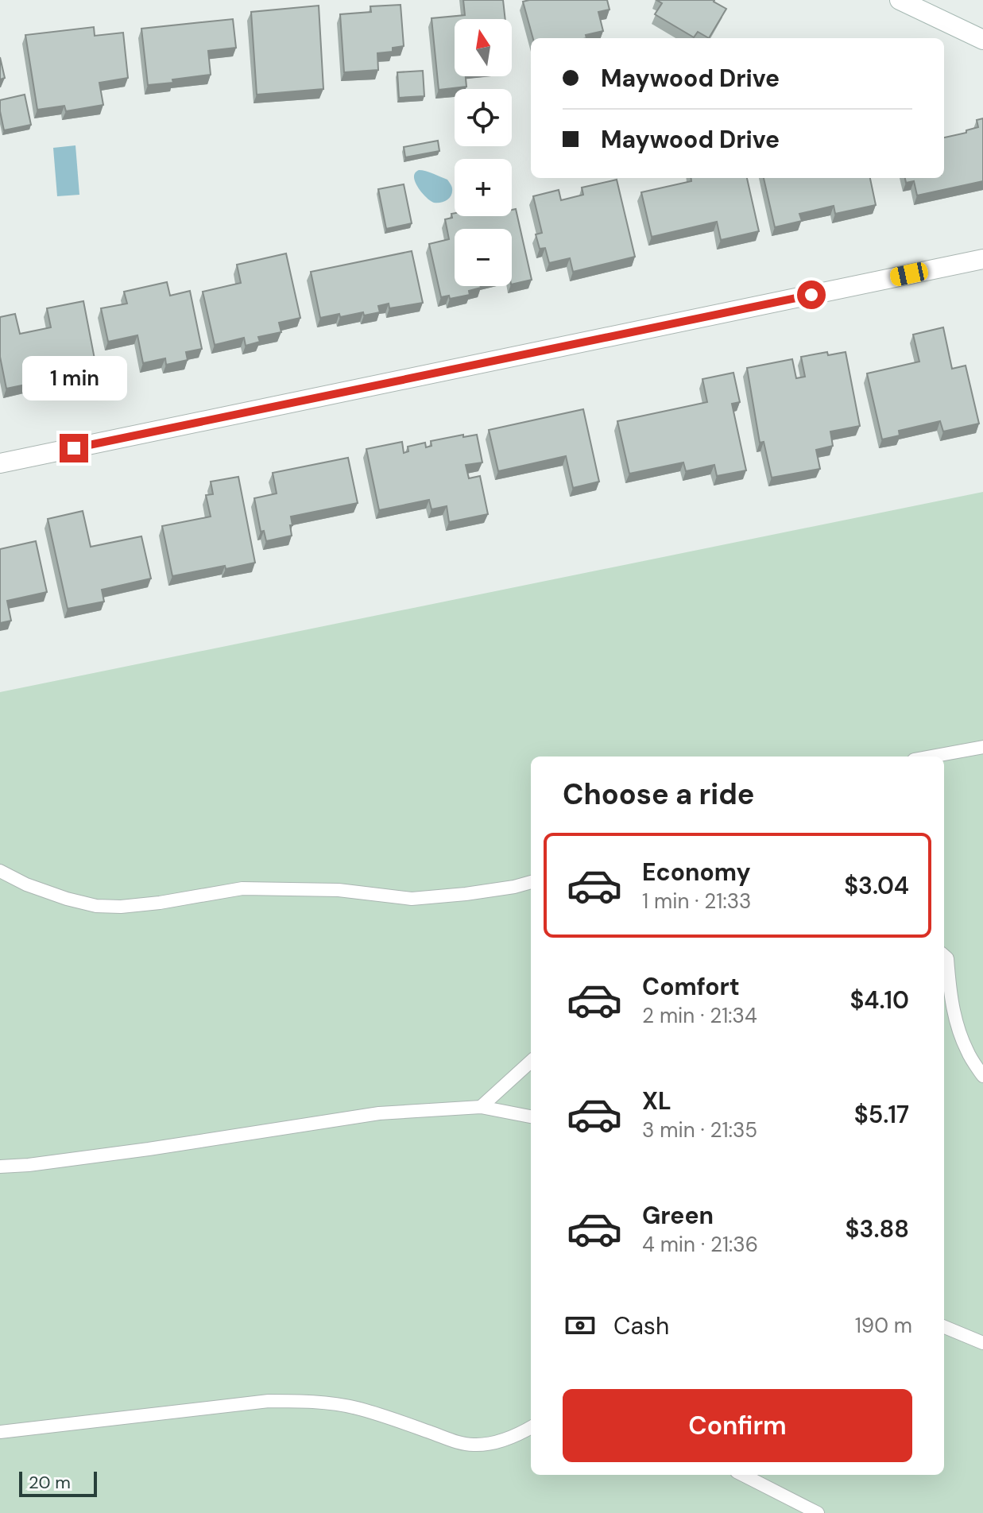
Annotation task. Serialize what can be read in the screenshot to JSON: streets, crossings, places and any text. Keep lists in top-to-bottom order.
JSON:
{
  "scale_bar": "20 m",
  "north": "top",
  "page": {
    "map_buttons": ["+", "−"],
    "banner": ["Maywood Drive", "Maywood Drive"],
    "bubble": "1 min",
    "heading": "Choose a ride",
    "list": [
      {
        "name": "Economy",
        "note": "1 min · 21:33",
        "value": "$3.04"
      },
      {
        "name": "Comfort",
        "note": "2 min · 21:34",
        "value": "$4.10"
      },
      {
        "name": "XL",
        "note": "3 min · 21:35",
        "value": "$5.17"
      },
      {
        "name": "Green",
        "note": "4 min · 21:36",
        "value": "$3.88"
      }
    ],
    "pay": ["Cash", "190 m"],
    "buttons": "Confirm",
    "scale": "20 m"
  }
}
